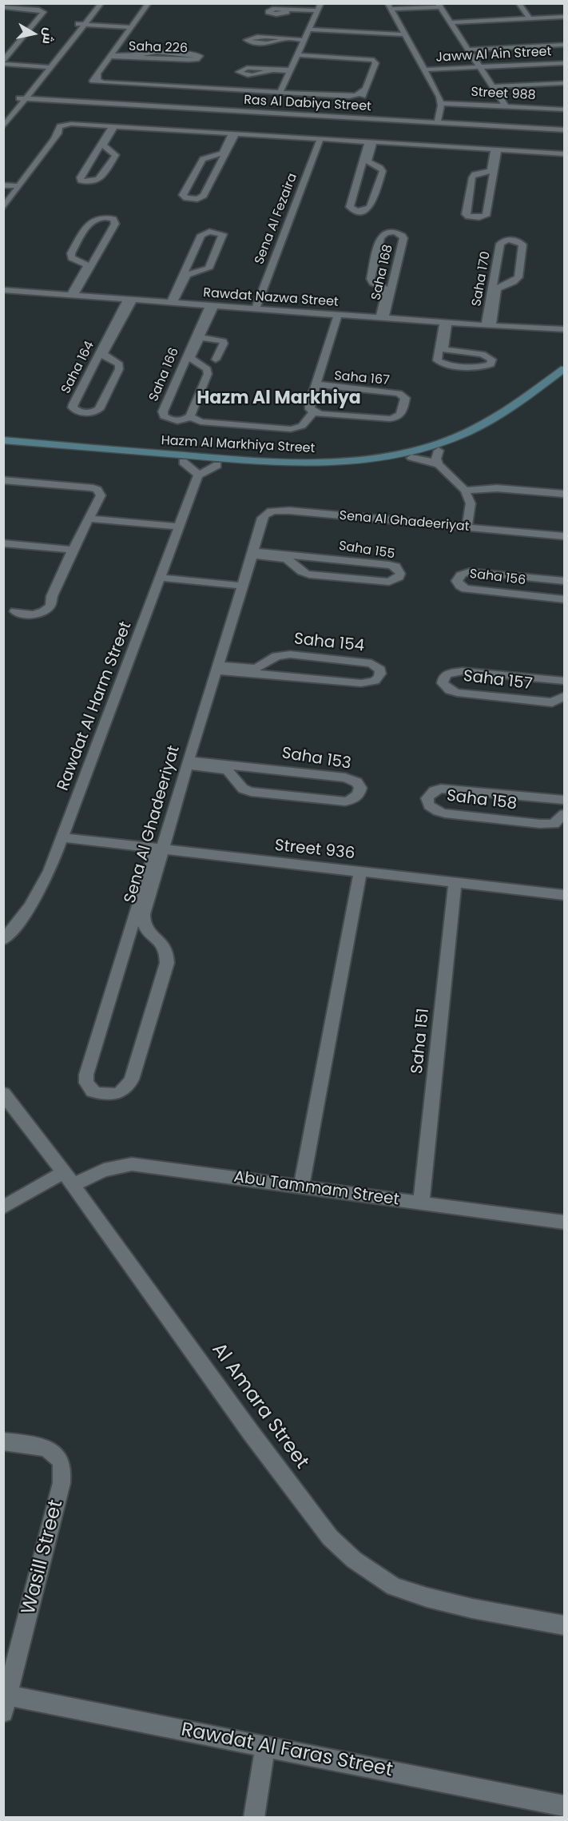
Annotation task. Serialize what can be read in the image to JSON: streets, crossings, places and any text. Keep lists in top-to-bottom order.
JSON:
{
  "streets": {
    "street": [
      "Saha 226",
      "Jaww Al Ain Street",
      "Street 988",
      "Ras Al Dabiya Street",
      "Sena Al Fezaira",
      "Saha 168",
      "Saha 170",
      "Rawdat Nazwa Street",
      "Saha 164",
      "Saha 166",
      "Saha 167",
      "Hazm Al Markhiya Street",
      "Sena Al Ghadeeriyat",
      "Saha 155",
      "Saha 156",
      "Saha 154",
      "Saha 157",
      "Rawdat Al Harm Street",
      "Saha 153",
      "Saha 158",
      "Street 936",
      "Saha 151",
      "Abu Tammam Street",
      "Al Amara Street",
      "Wasill Street",
      "Rawdat Al Faras Street"
    ]
  },
  "crossings": [
    ["Sena Al Fezaira", "Rawdat Nazwa Street"],
    ["Saha 168", "Rawdat Nazwa Street"],
    ["Saha 170", "Rawdat Nazwa Street"],
    ["Rawdat Nazwa Street", "Saha 164"],
    ["Rawdat Nazwa Street", "Saha 166"],
    ["Rawdat Nazwa Street", "Saha 167"],
    ["Sena Al Ghadeeriyat", "Saha 155"],
    ["Sena Al Ghadeeriyat", "Saha 154"],
    ["Sena Al Ghadeeriyat", "Saha 153"],
    ["Sena Al Ghadeeriyat", "Street 936"],
    ["Rawdat Al Harm Street", "Street 936"],
    ["Street 936", "Saha 151"],
    ["Saha 151", "Abu Tammam Street"],
    ["Abu Tammam Street", "Al Amara Street"],
    ["Wasill Street", "Rawdat Al Faras Street"]
  ],
  "districts": ["Hazm Al Markhiya"],
  "north": "right"
}
